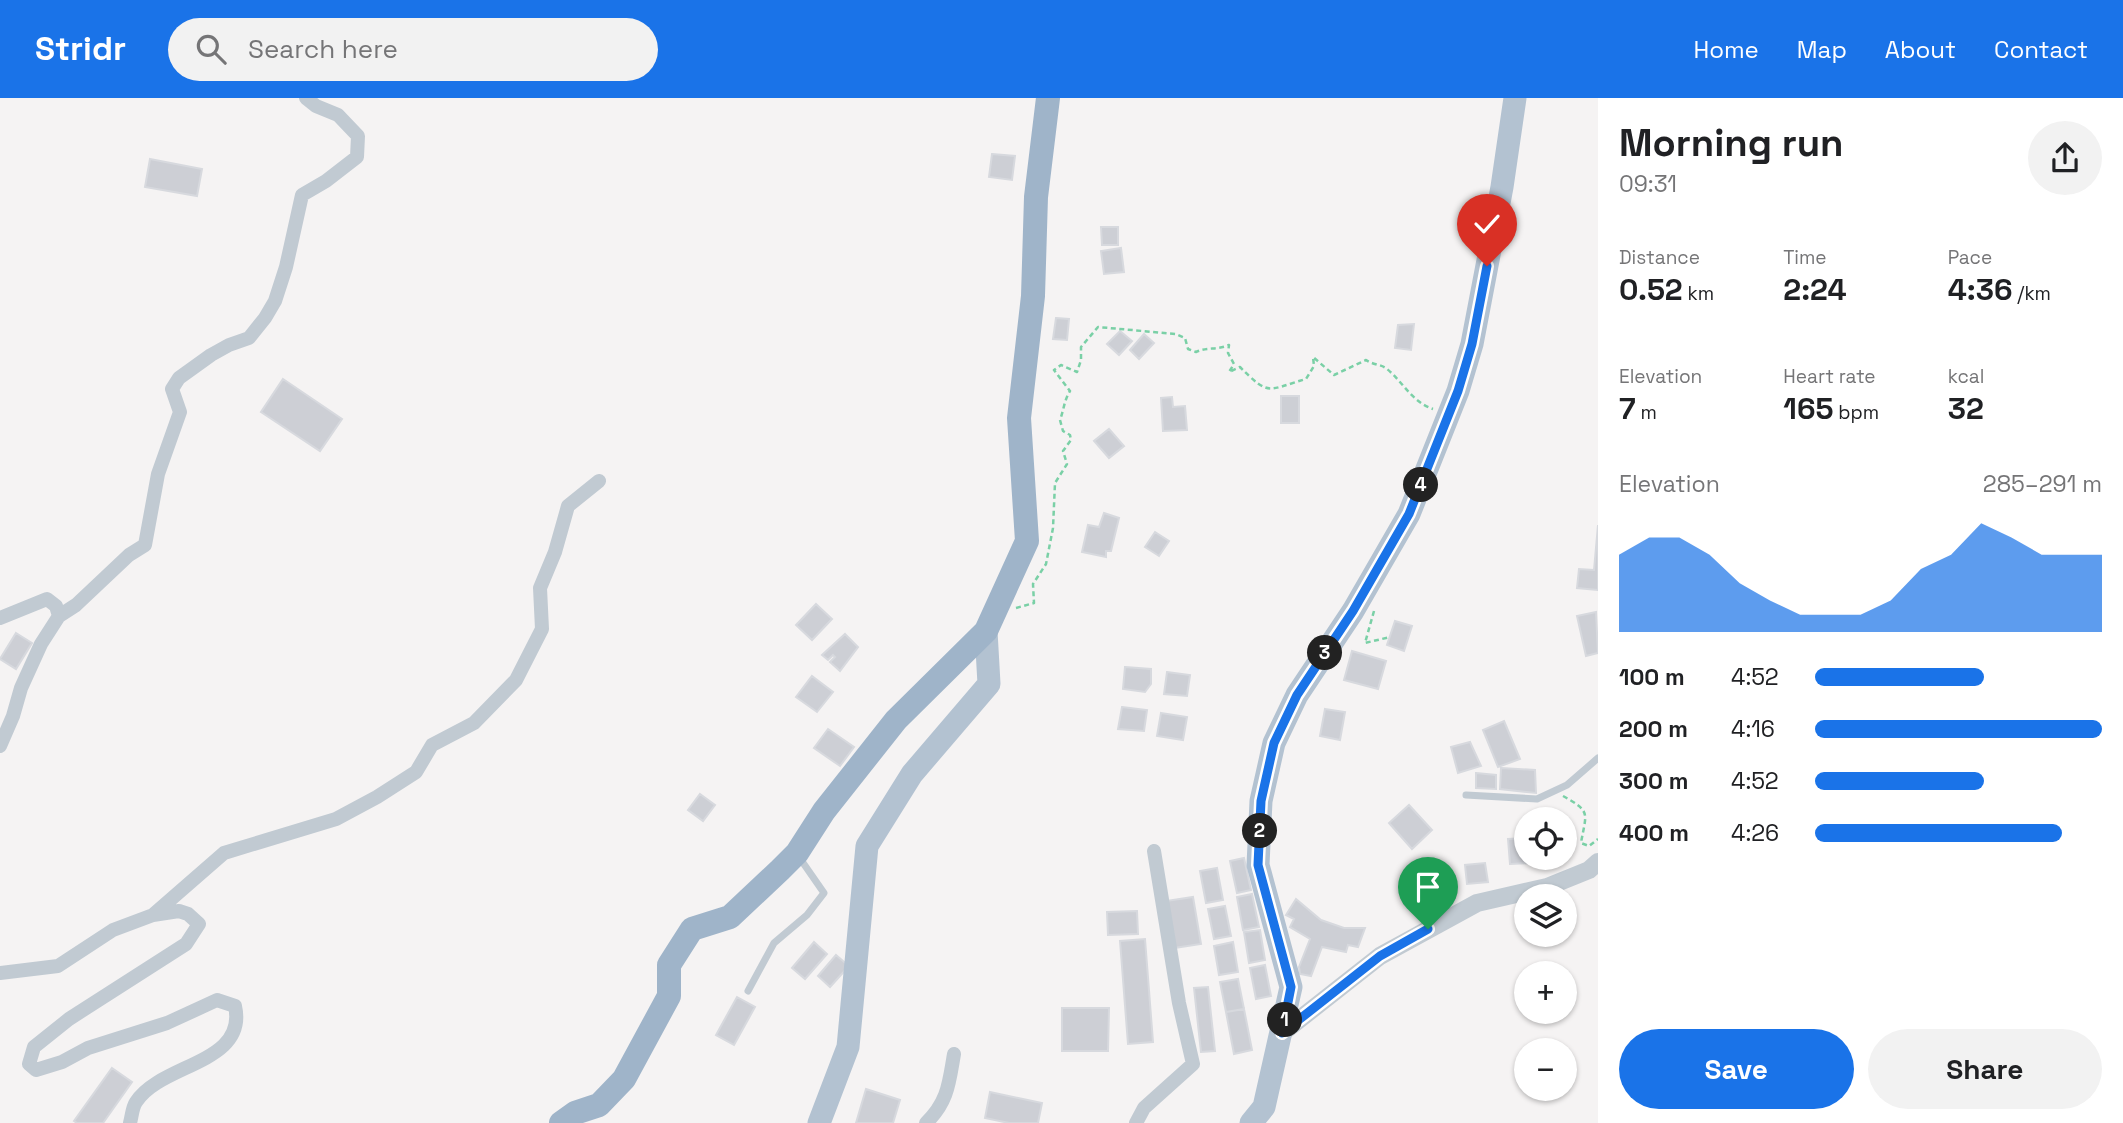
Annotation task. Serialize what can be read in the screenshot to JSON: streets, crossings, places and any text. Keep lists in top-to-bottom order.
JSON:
{
  "page": {
    "header": "Stridr",
    "search": "Search here",
    "nav": [
      "Home",
      "Map",
      "About",
      "Contact"
    ],
    "heading": ["Morning run", "09:31"],
    "stats": [
      ["Distance", "0.52 km"],
      ["Time", "2:24"],
      ["Pace", "4:36 /km"],
      ["Elevation", "7 m"],
      ["Heart rate", "165 bpm"],
      ["kcal", "32"]
    ],
    "chart": ["Elevation", "285–291 m"],
    "pins": [
      "4",
      "3",
      "2",
      "1"
    ],
    "list": [
      {
        "name": "100 m",
        "note": "4:52"
      },
      {
        "name": "200 m",
        "note": "4:16"
      },
      {
        "name": "300 m",
        "note": "4:52"
      },
      {
        "name": "400 m",
        "note": "4:26"
      }
    ],
    "map_buttons": ["+", "−"],
    "buttons": ["Save", "Share"]
  }
}
